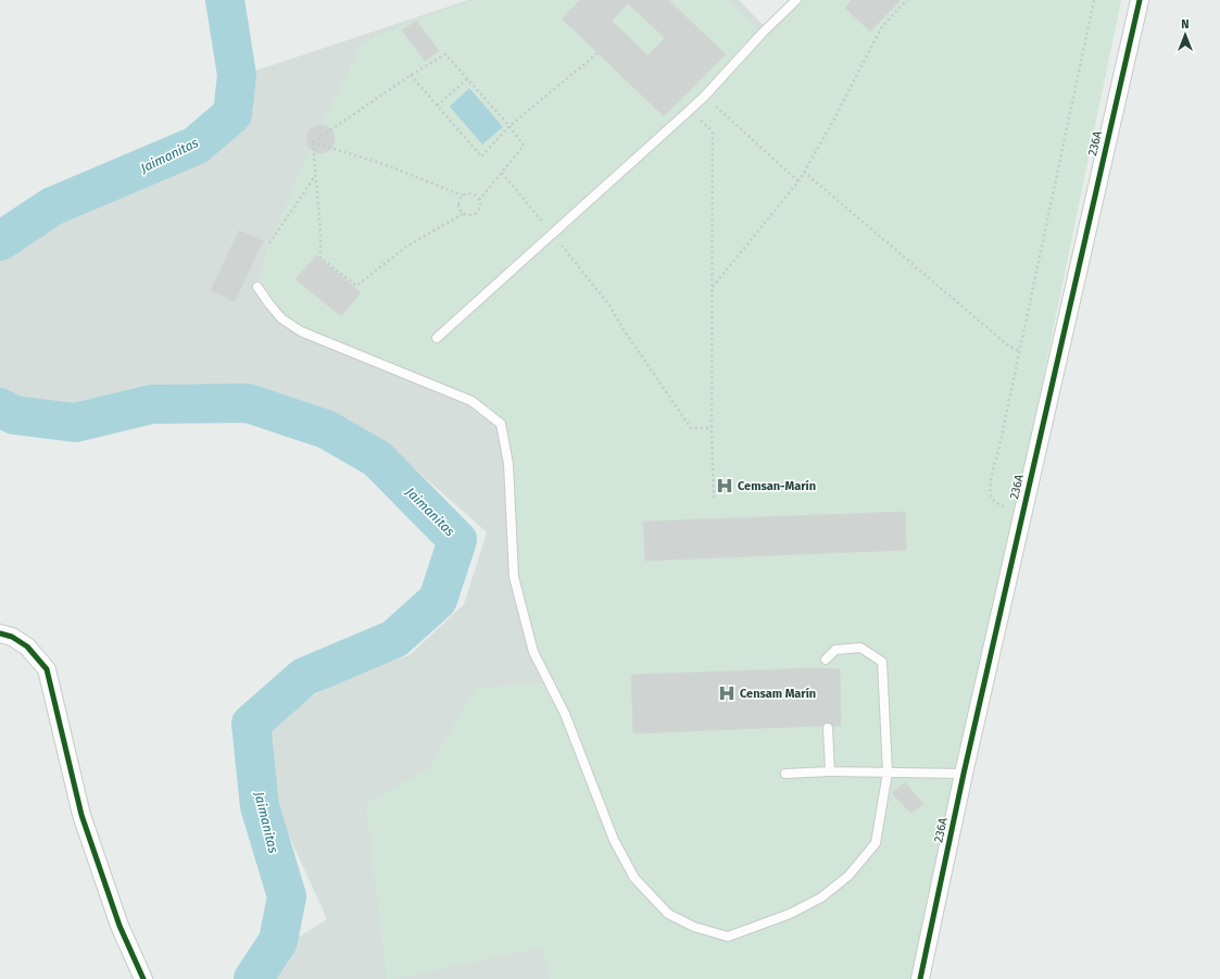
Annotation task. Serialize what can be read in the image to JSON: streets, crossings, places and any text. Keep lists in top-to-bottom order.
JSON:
{
  "streets": {
    "street": ["236A"]
  },
  "water": ["Jaimanitas"],
  "places": {
    "hospital": ["Cemsan-Marín", "Censam Marín"]
  },
  "north": "top"
}
